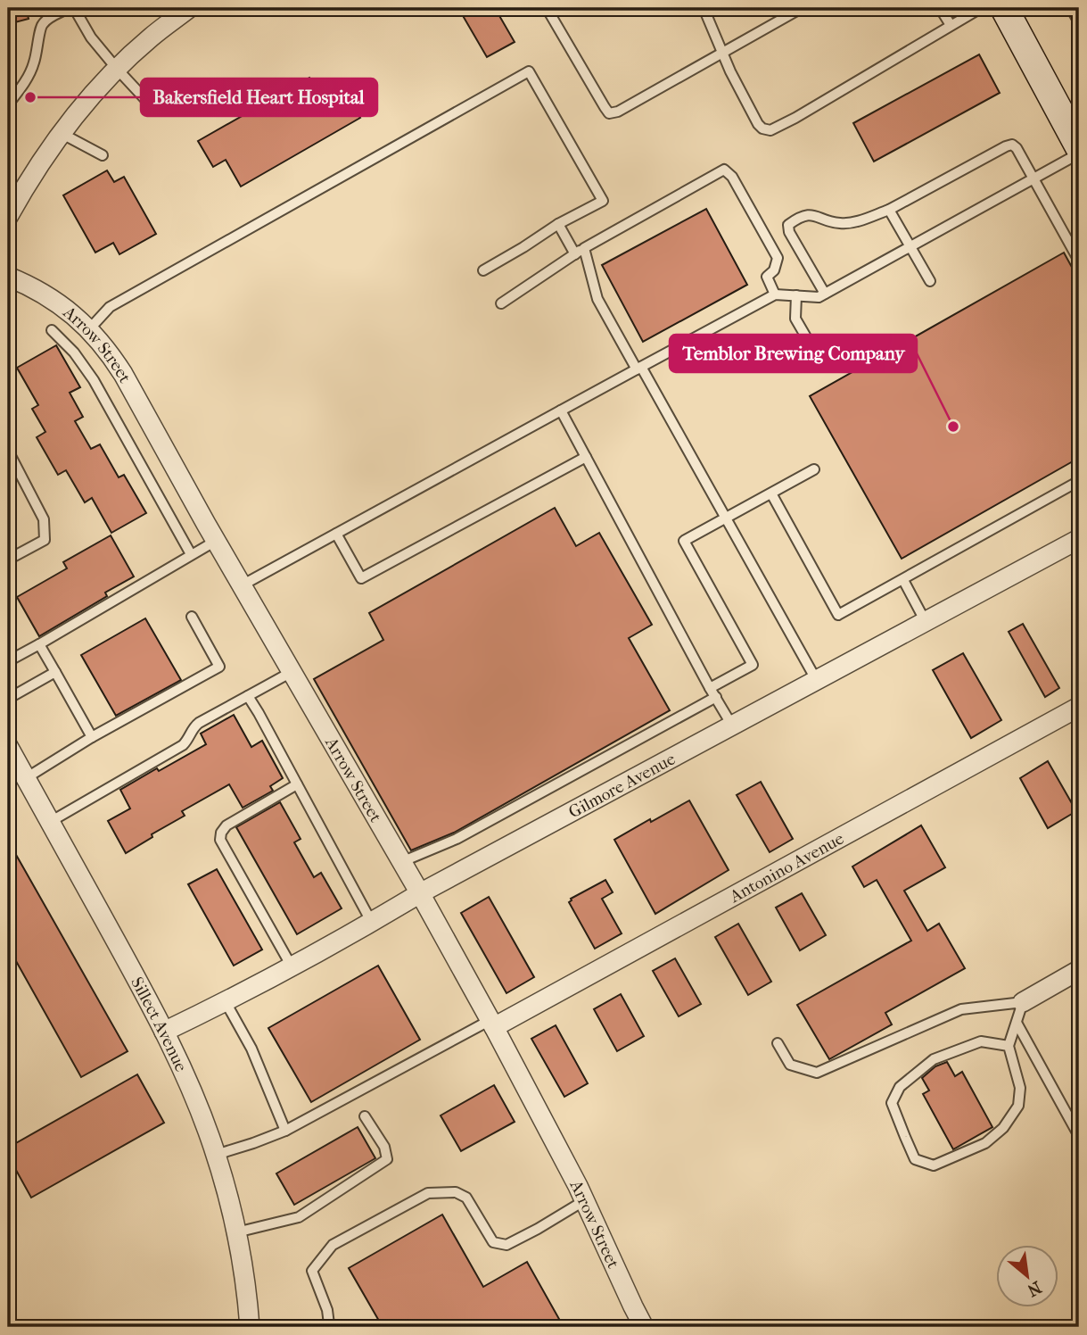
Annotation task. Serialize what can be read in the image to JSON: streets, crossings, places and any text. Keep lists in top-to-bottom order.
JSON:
{
  "streets": {
    "street": [
      "Arrow Street",
      "Gilmore Avenue",
      "Antonino Avenue",
      "Sillect Avenue"
    ]
  },
  "crossings": [
    ["Arrow Street", "Gilmore Avenue"],
    ["Arrow Street", "Antonino Avenue"],
    ["Gilmore Avenue", "Sillect Avenue"]
  ],
  "places": ["Bakersfield Heart Hospital", "Temblor Brewing Company"],
  "north": "bottom right"
}
